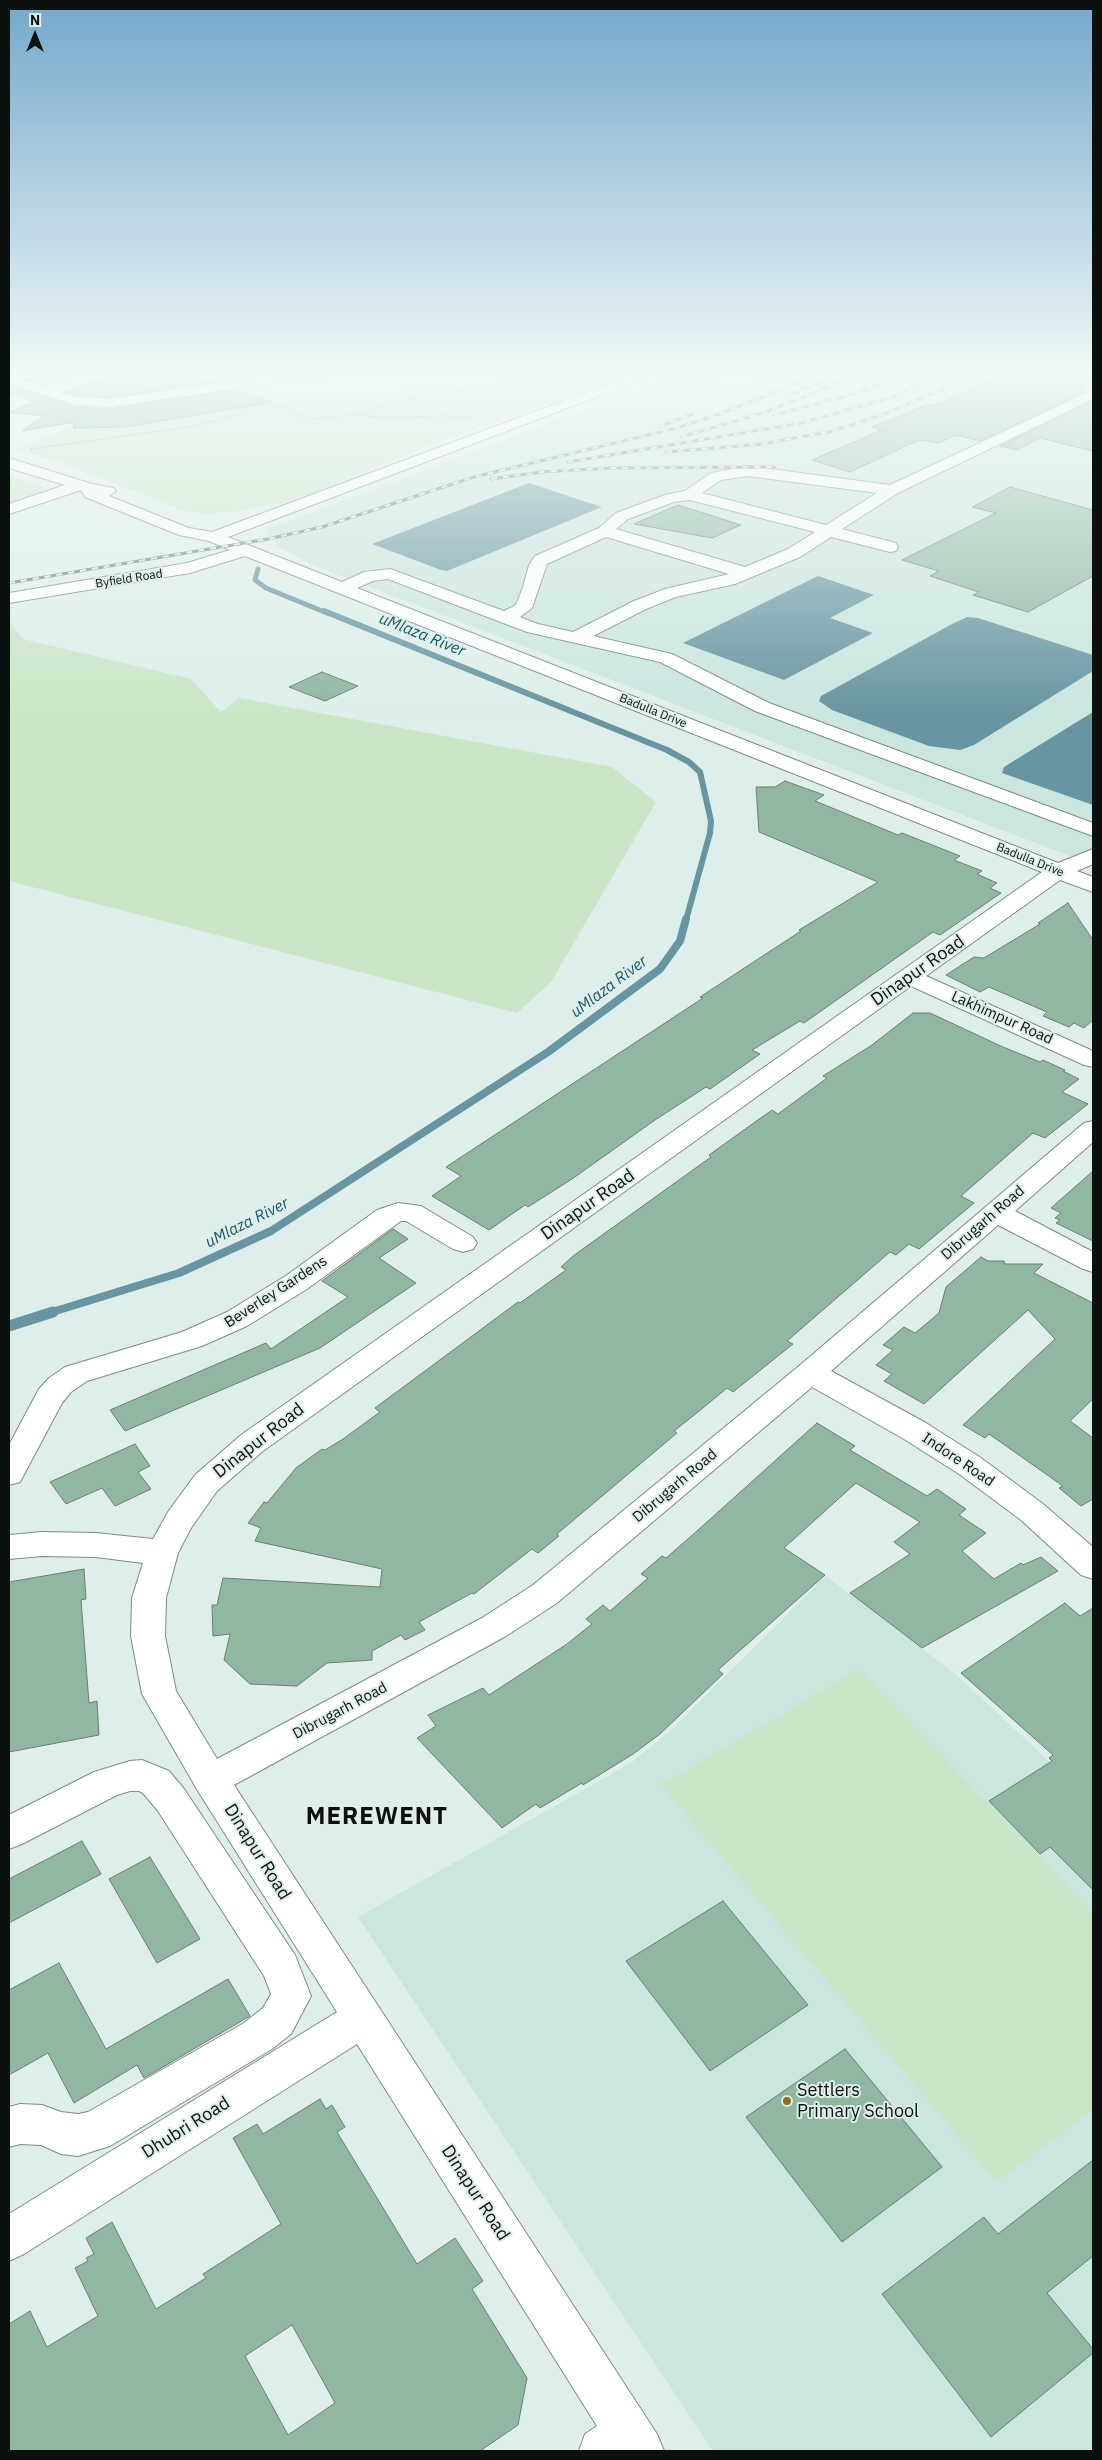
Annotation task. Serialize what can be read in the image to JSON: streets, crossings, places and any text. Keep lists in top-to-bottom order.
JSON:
{
  "streets": {
    "street": [
      "Byfield Road",
      "Badulla Drive",
      "Dinapur Road",
      "Lakhimpur Road",
      "Dibrugarh Road",
      "Beverley Gardens",
      "Indore Road",
      "Dhubri Road"
    ]
  },
  "crossings": [
    ["Byfield Road", "Badulla Drive"],
    ["Badulla Drive", "Dinapur Road"],
    ["Dinapur Road", "Lakhimpur Road"],
    ["Dinapur Road", "Dibrugarh Road"],
    ["Dinapur Road", "Dhubri Road"],
    ["Dibrugarh Road", "Indore Road"]
  ],
  "districts": ["MEREWENT"],
  "water": ["uMlaza River"],
  "places": ["Settlers Primary School"],
  "north": "top"
}
